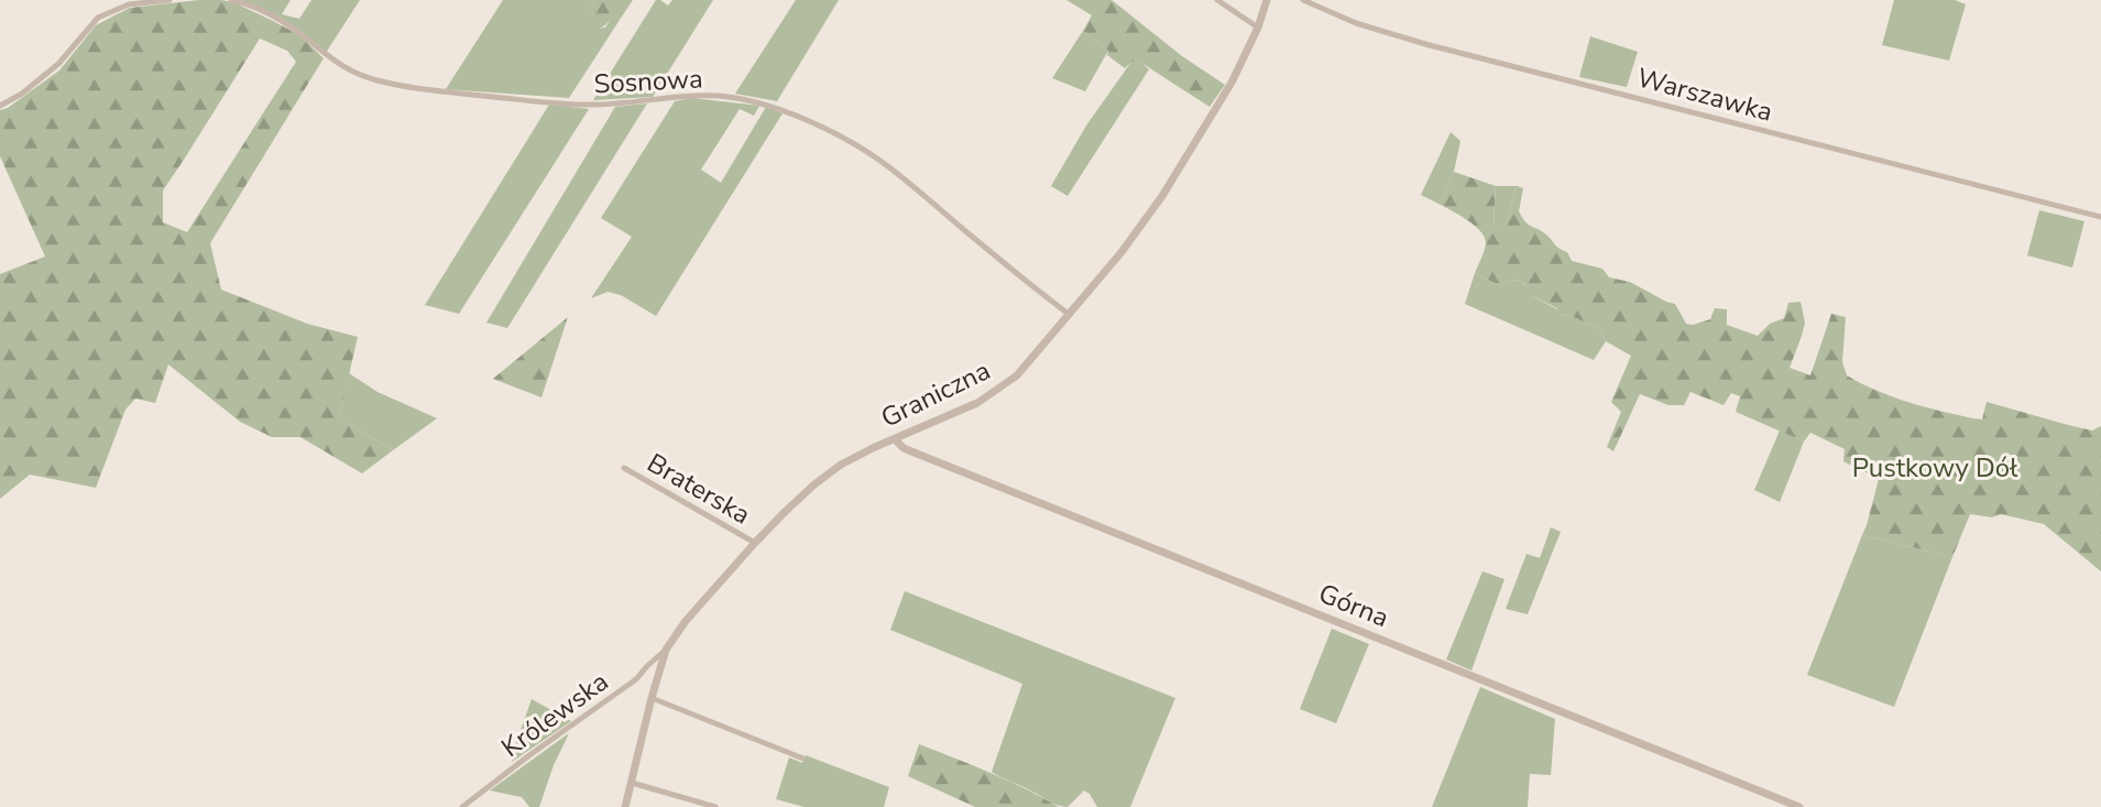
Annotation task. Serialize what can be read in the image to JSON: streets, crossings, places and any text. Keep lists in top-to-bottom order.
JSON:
{
  "streets": {
    "street": [
      "Sosnowa",
      "Warszawka",
      "Graniczna",
      "Braterska",
      "Górna",
      "Królewska"
    ]
  },
  "crossings": [
    ["Sosnowa", "Graniczna"],
    ["Graniczna", "Braterska"],
    ["Graniczna", "Górna"],
    ["Graniczna", "Królewska"]
  ],
  "parks": ["Pustkowy Dół"]
}
